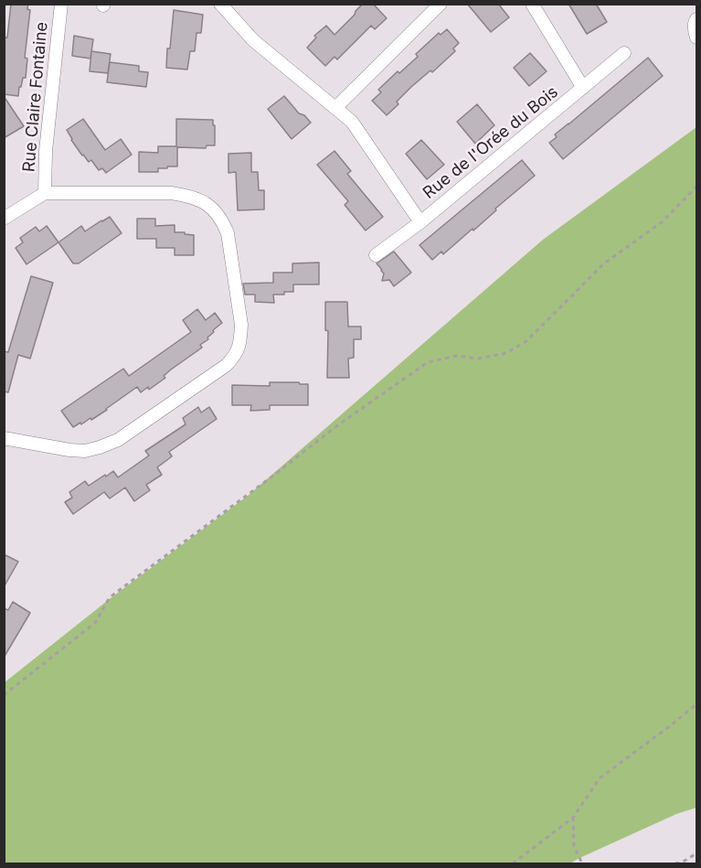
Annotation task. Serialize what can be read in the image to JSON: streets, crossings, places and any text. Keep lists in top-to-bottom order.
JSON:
{
  "streets": {
    "street": ["Rue Claire Fontaine", "Rue de l'Orée du Bois"]
  }
}
